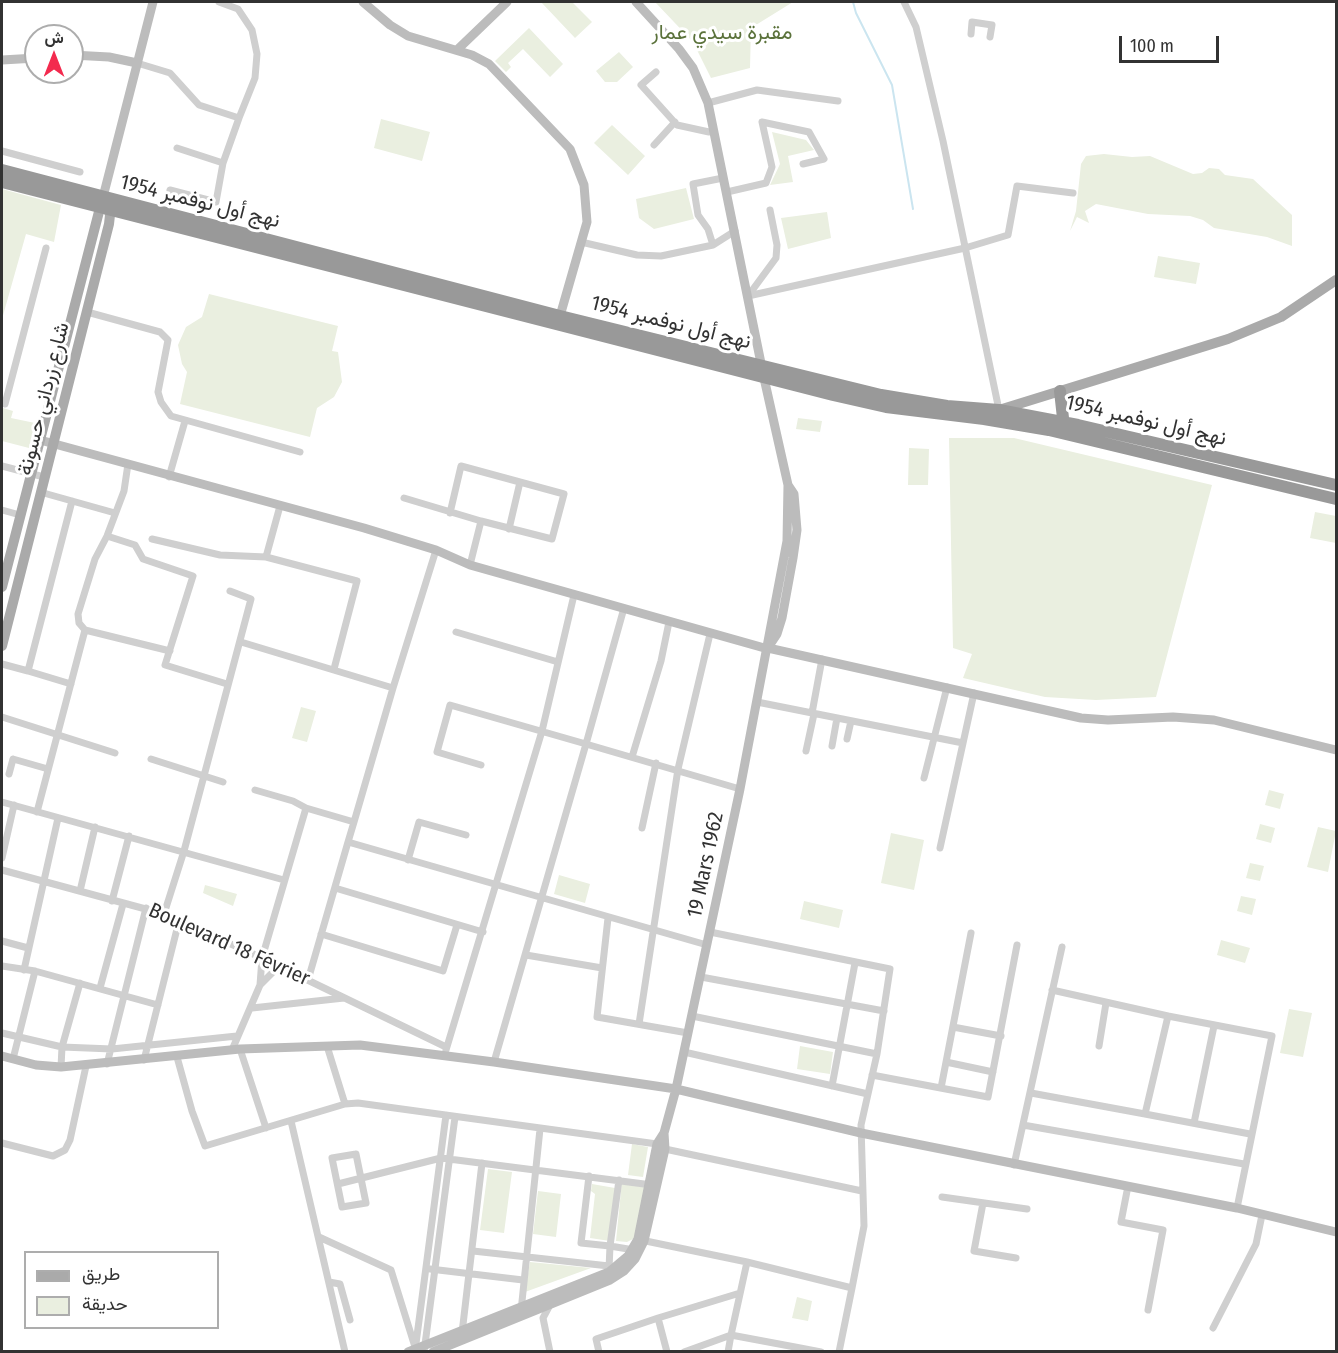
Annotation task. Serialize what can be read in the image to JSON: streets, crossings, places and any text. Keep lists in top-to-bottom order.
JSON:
{
  "streets": {
    "highway": ["نهج أول نوفمبر 1954"],
    "main road": ["شارع زرداني حسونة"],
    "street": ["19 Mars 1962", "Boulevard 18 Février"]
  },
  "crossings": [
    ["نهج أول نوفمبر 1954", "شارع زرداني حسونة"],
    ["نهج أول نوفمبر 1954", "19 Mars 1962"]
  ],
  "parks": ["مقبرة سيدي عمار"],
  "legend": ["طريق", "حديقة"],
  "scale_bar": "100 m",
  "north": "top"
}
